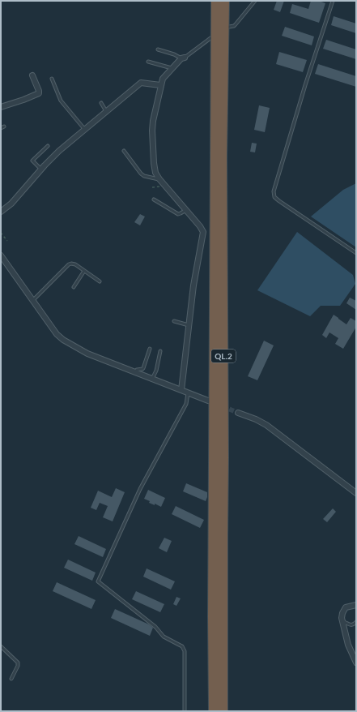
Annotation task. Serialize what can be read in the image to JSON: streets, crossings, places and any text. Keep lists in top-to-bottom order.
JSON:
{
  "streets": {
    "highway": ["QL.2"]
  }
}
